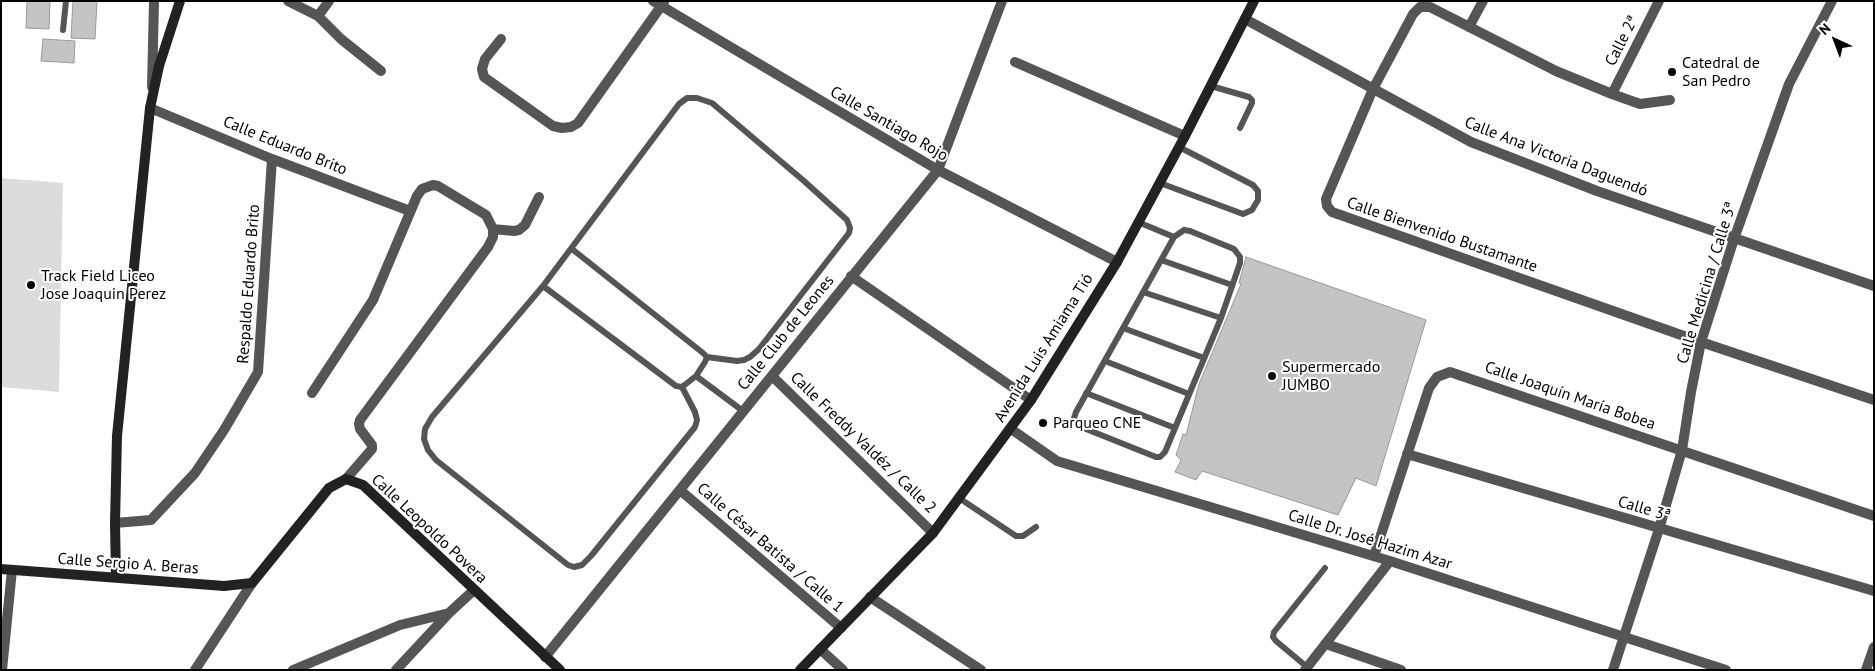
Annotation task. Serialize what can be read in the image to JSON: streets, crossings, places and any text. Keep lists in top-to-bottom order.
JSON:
{
  "streets": {
    "street": [
      "Calle 2ª",
      "Calle Santiago Rojo",
      "Calle Eduardo Brito",
      "Calle Ana Victoria Daguendó",
      "Calle Bienvenido Bustamante",
      "Calle Medicina / Calle 3ª",
      "Respaldo Eduardo Brito",
      "Calle Club de Leones",
      "Avenida Luis Amiama Tió",
      "Calle Joaquín María Bobea",
      "Calle Freddy Valdéz / Calle 2",
      "Calle 3ª",
      "Calle Leopoldo Povera",
      "Calle Dr. José Hazim Azar",
      "Calle César Batista / Calle 1",
      "Calle Sergio A. Beras"
    ]
  },
  "crossings": [
    ["Calle 2ª", "Calle Bienvenido Bustamante"],
    ["Calle Santiago Rojo", "Calle Club de Leones"],
    ["Calle Santiago Rojo", "Avenida Luis Amiama Tió"],
    ["Calle Eduardo Brito", "Respaldo Eduardo Brito"],
    ["Calle Ana Victoria Daguendó", "Calle Bienvenido Bustamante"],
    ["Calle Ana Victoria Daguendó", "Calle Medicina / Calle 3ª"],
    ["Calle Ana Victoria Daguendó", "Avenida Luis Amiama Tió"],
    ["Calle Bienvenido Bustamante", "Calle Medicina / Calle 3ª"],
    ["Calle Medicina / Calle 3ª", "Calle Joaquín María Bobea"],
    ["Calle Medicina / Calle 3ª", "Calle 3ª"],
    ["Calle Medicina / Calle 3ª", "Calle Dr. José Hazim Azar"],
    ["Calle Club de Leones", "Calle Freddy Valdéz / Calle 2"],
    ["Calle Club de Leones", "Calle Leopoldo Povera"],
    ["Calle Club de Leones", "Calle César Batista / Calle 1"],
    ["Avenida Luis Amiama Tió", "Calle Freddy Valdéz / Calle 2"],
    ["Avenida Luis Amiama Tió", "Calle Dr. José Hazim Azar"],
    ["Avenida Luis Amiama Tió", "Calle César Batista / Calle 1"],
    ["Calle Joaquín María Bobea", "Calle 3ª"],
    ["Calle Joaquín María Bobea", "Calle Dr. José Hazim Azar"],
    ["Calle Leopoldo Povera", "Calle Sergio A. Beras"]
  ],
  "places": [
    "Catedral de San Pedro",
    "Track Field Liceo Jose Joaquin Perez",
    "Supermercado JUMBO",
    "Parqueo CNE"
  ],
  "north": "top left"
}
